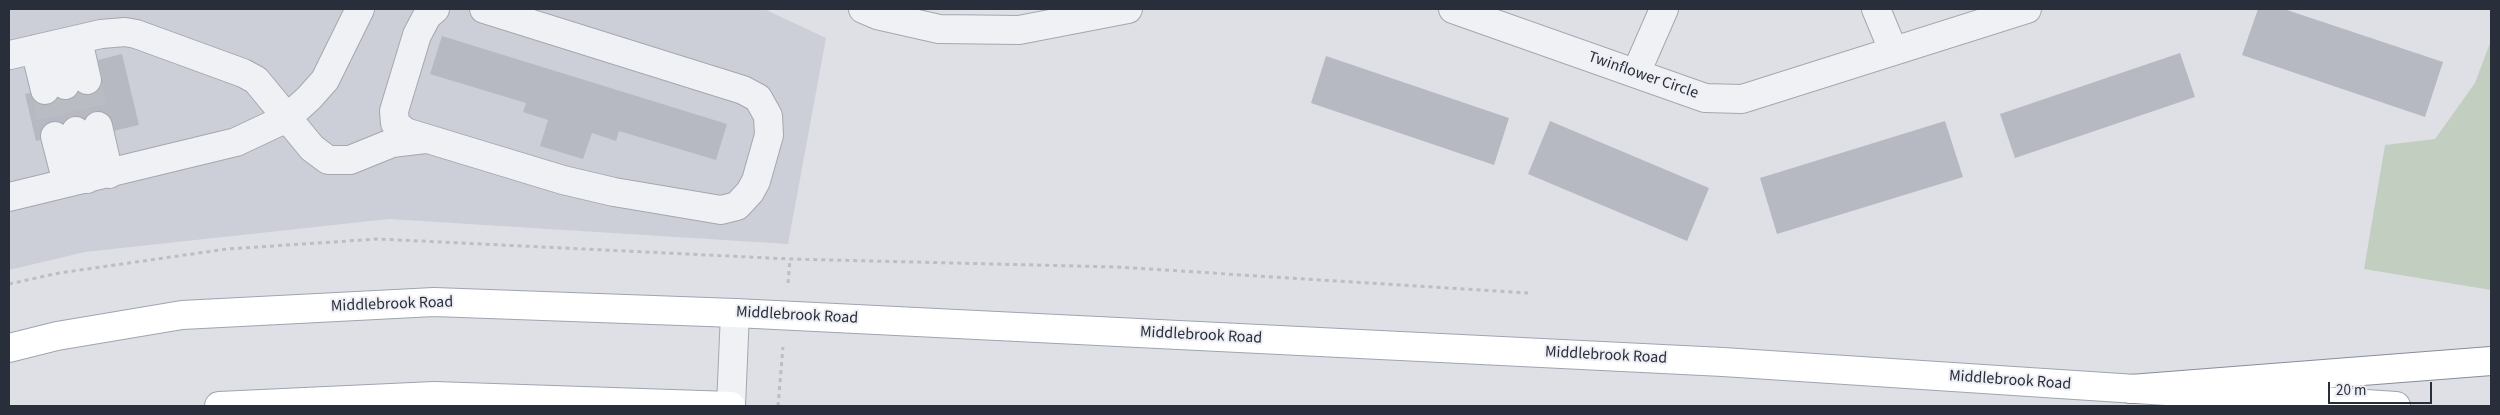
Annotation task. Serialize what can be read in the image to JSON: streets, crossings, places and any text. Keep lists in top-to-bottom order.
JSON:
{
  "streets": {
    "main road": ["Middlebrook Road"],
    "street": ["Twinflower Circle"]
  },
  "scale_bar": "20 m"
}
